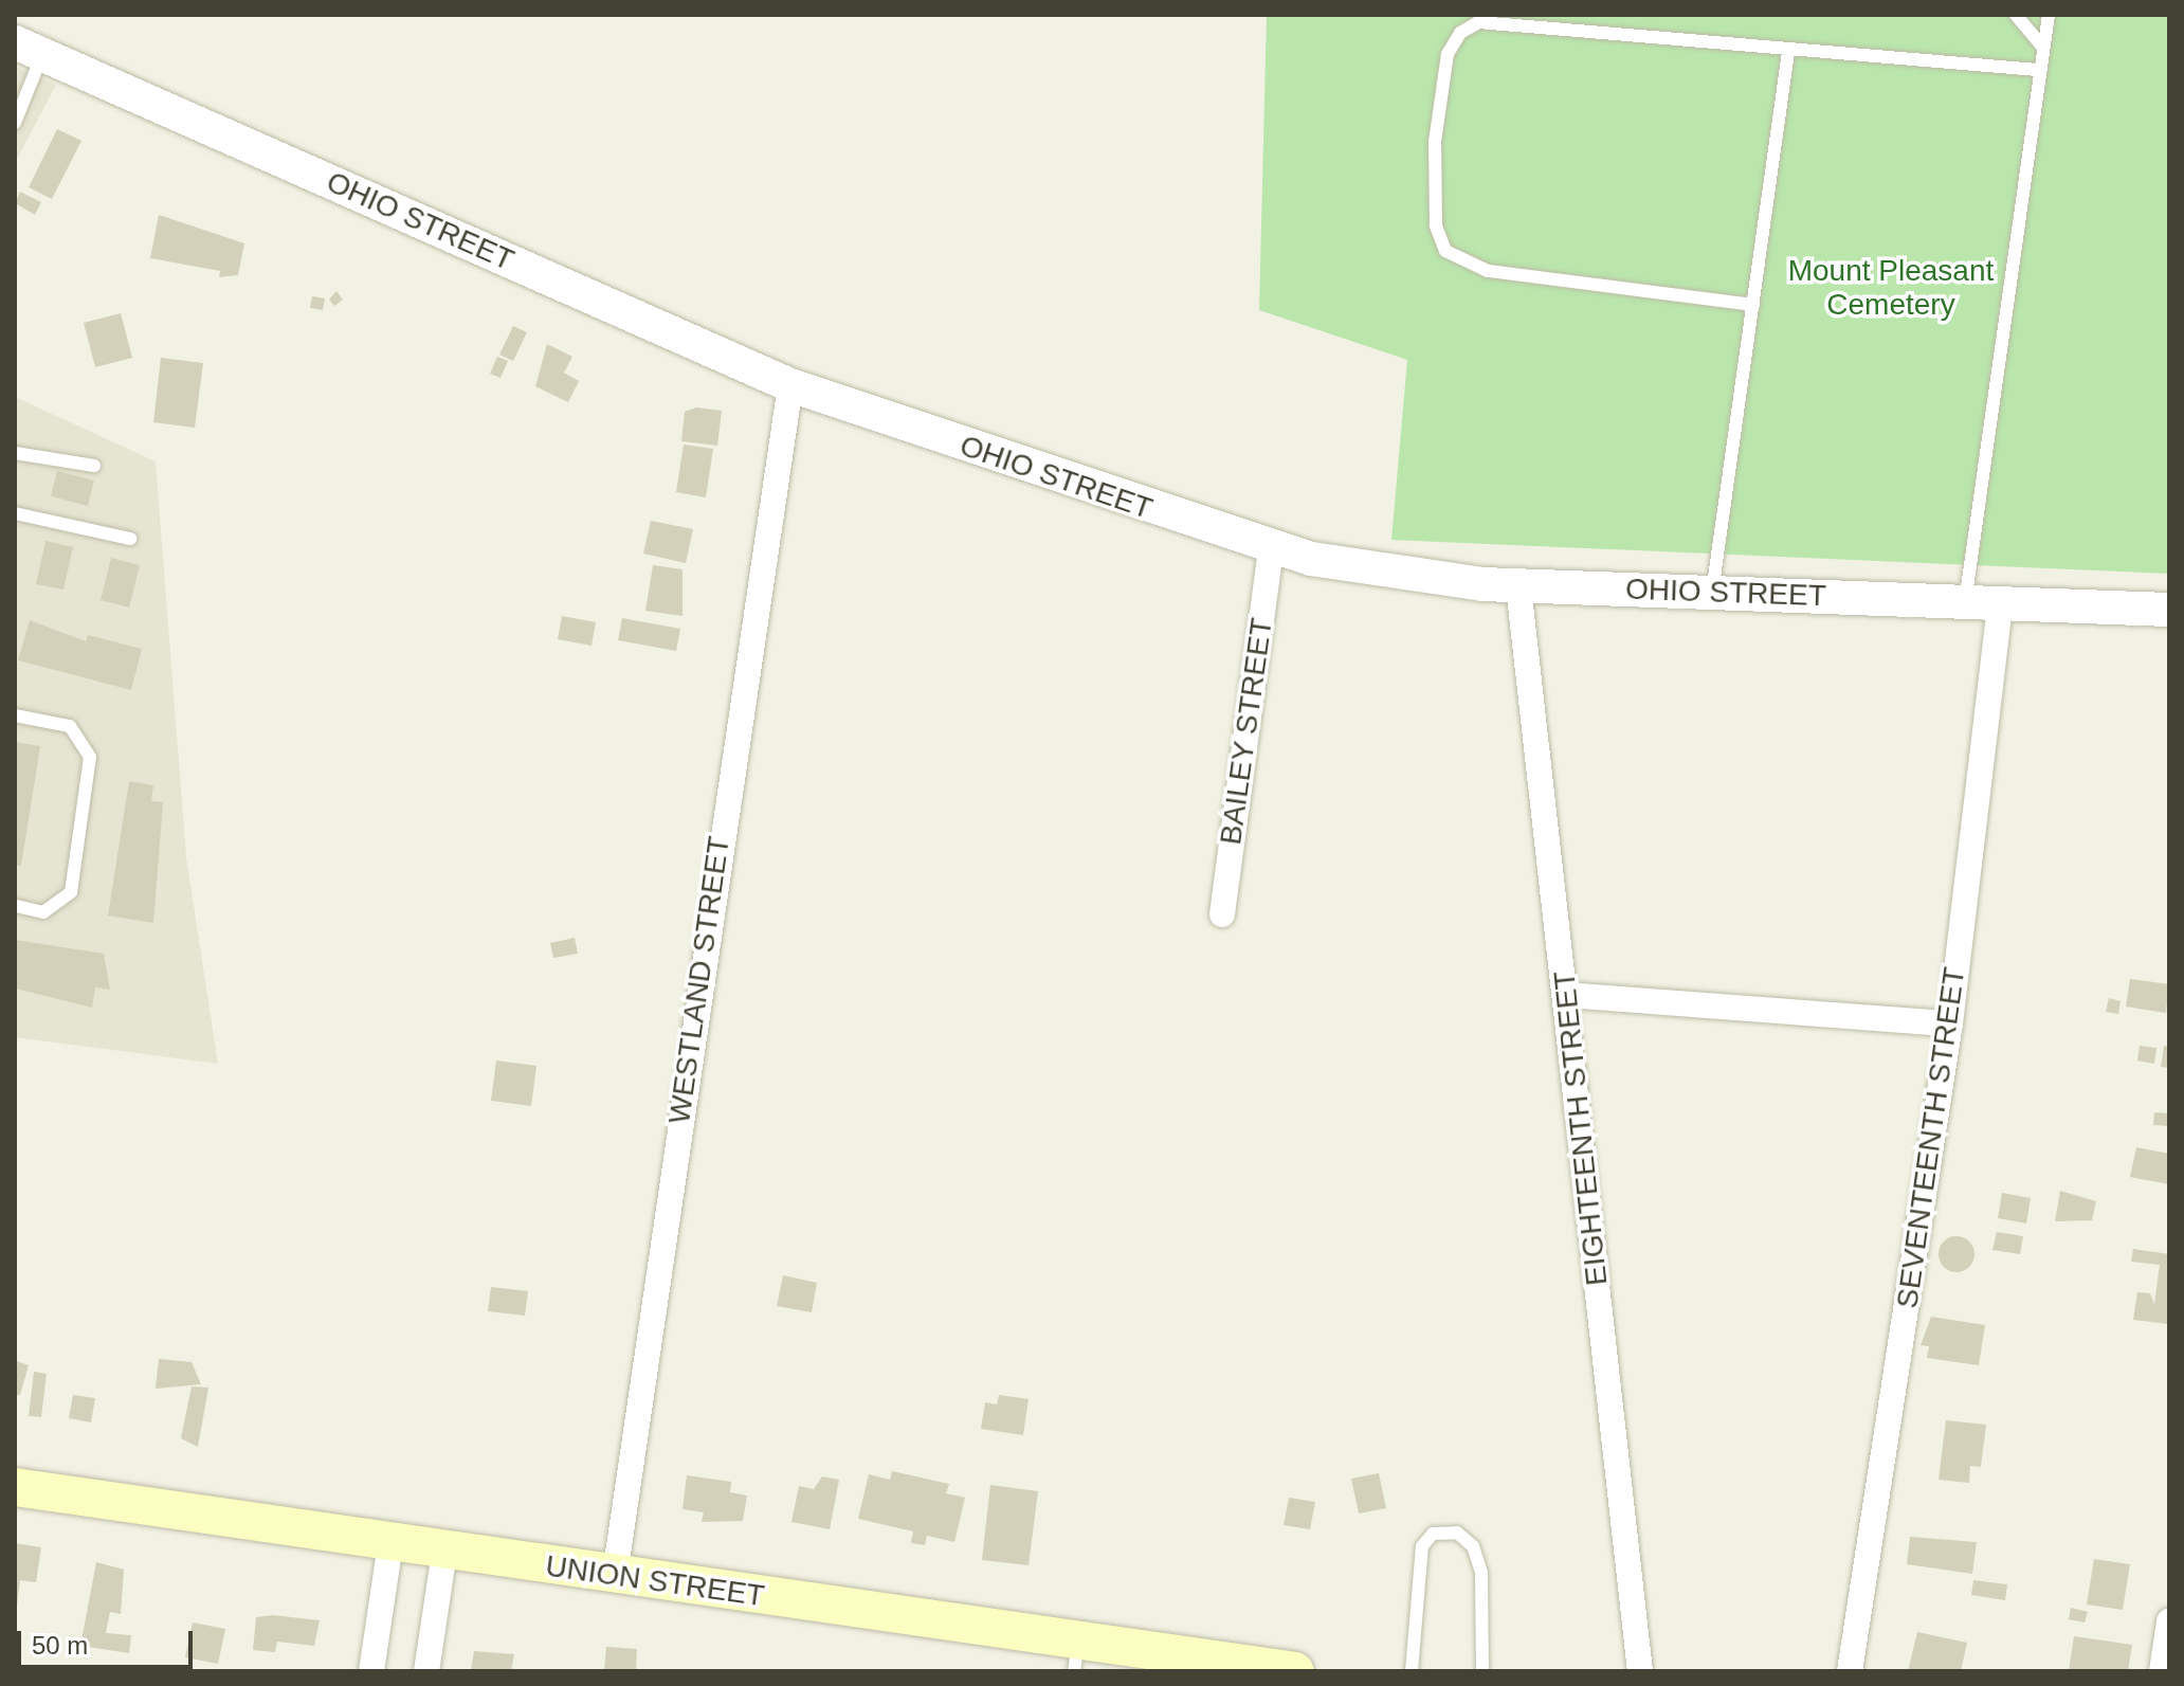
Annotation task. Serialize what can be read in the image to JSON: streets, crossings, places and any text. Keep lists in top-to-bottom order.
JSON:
{
  "streets": {
    "main road": ["UNION STREET"],
    "street": [
      "OHIO STREET",
      "BAILEY STREET",
      "WESTLAND STREET",
      "EIGHTEENTH STREET",
      "SEVENTEENTH STREET"
    ]
  },
  "crossings": [
    ["OHIO STREET", "BAILEY STREET"],
    ["OHIO STREET", "WESTLAND STREET"],
    ["OHIO STREET", "EIGHTEENTH STREET"],
    ["OHIO STREET", "SEVENTEENTH STREET"],
    ["WESTLAND STREET", "UNION STREET"]
  ],
  "parks": ["Mount Pleasant Cemetery"],
  "scale_bar": "50 m"
}
